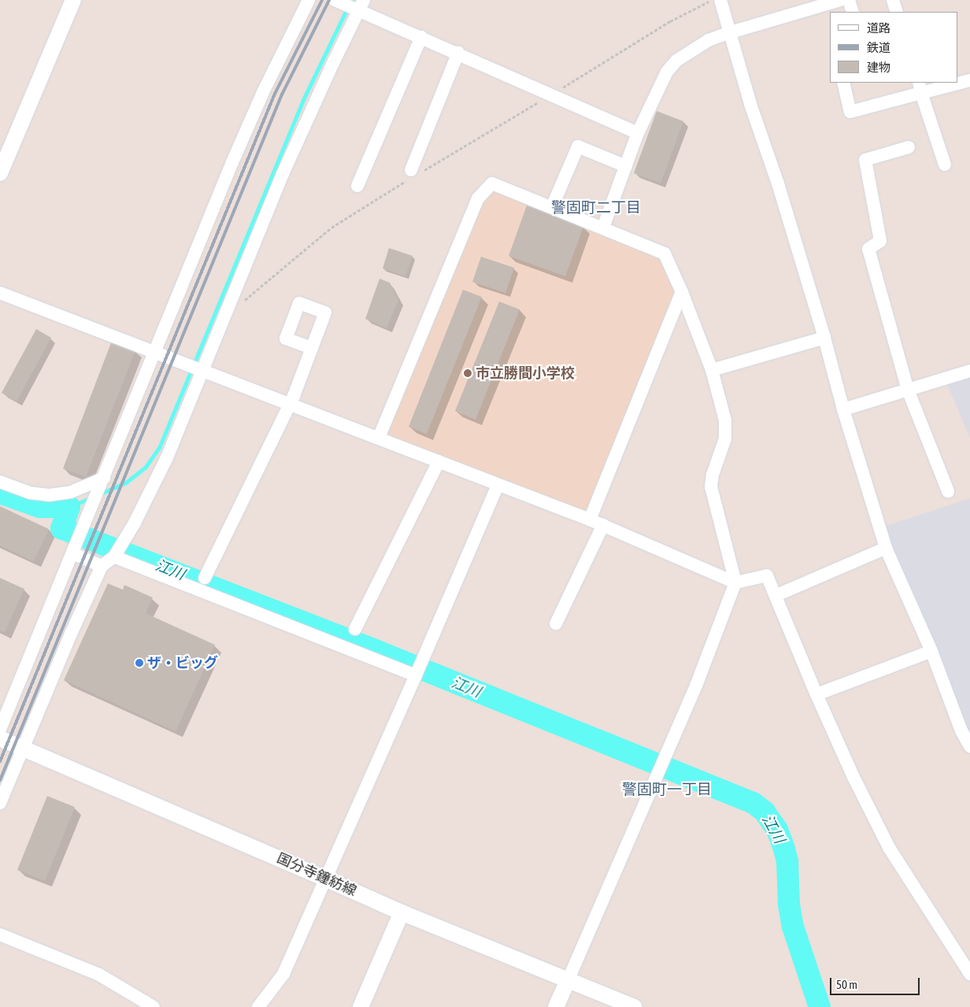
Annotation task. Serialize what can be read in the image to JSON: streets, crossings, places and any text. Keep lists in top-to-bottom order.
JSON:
{
  "streets": {
    "street": ["国分寺鐘紡線"]
  },
  "districts": ["警固町二丁目", "警固町一丁目"],
  "water": ["江川"],
  "places": ["市立勝間小学校", "ザ・ビッグ"],
  "legend": ["道路", "鉄道", "建物"],
  "scale_bar": "50 m"
}
